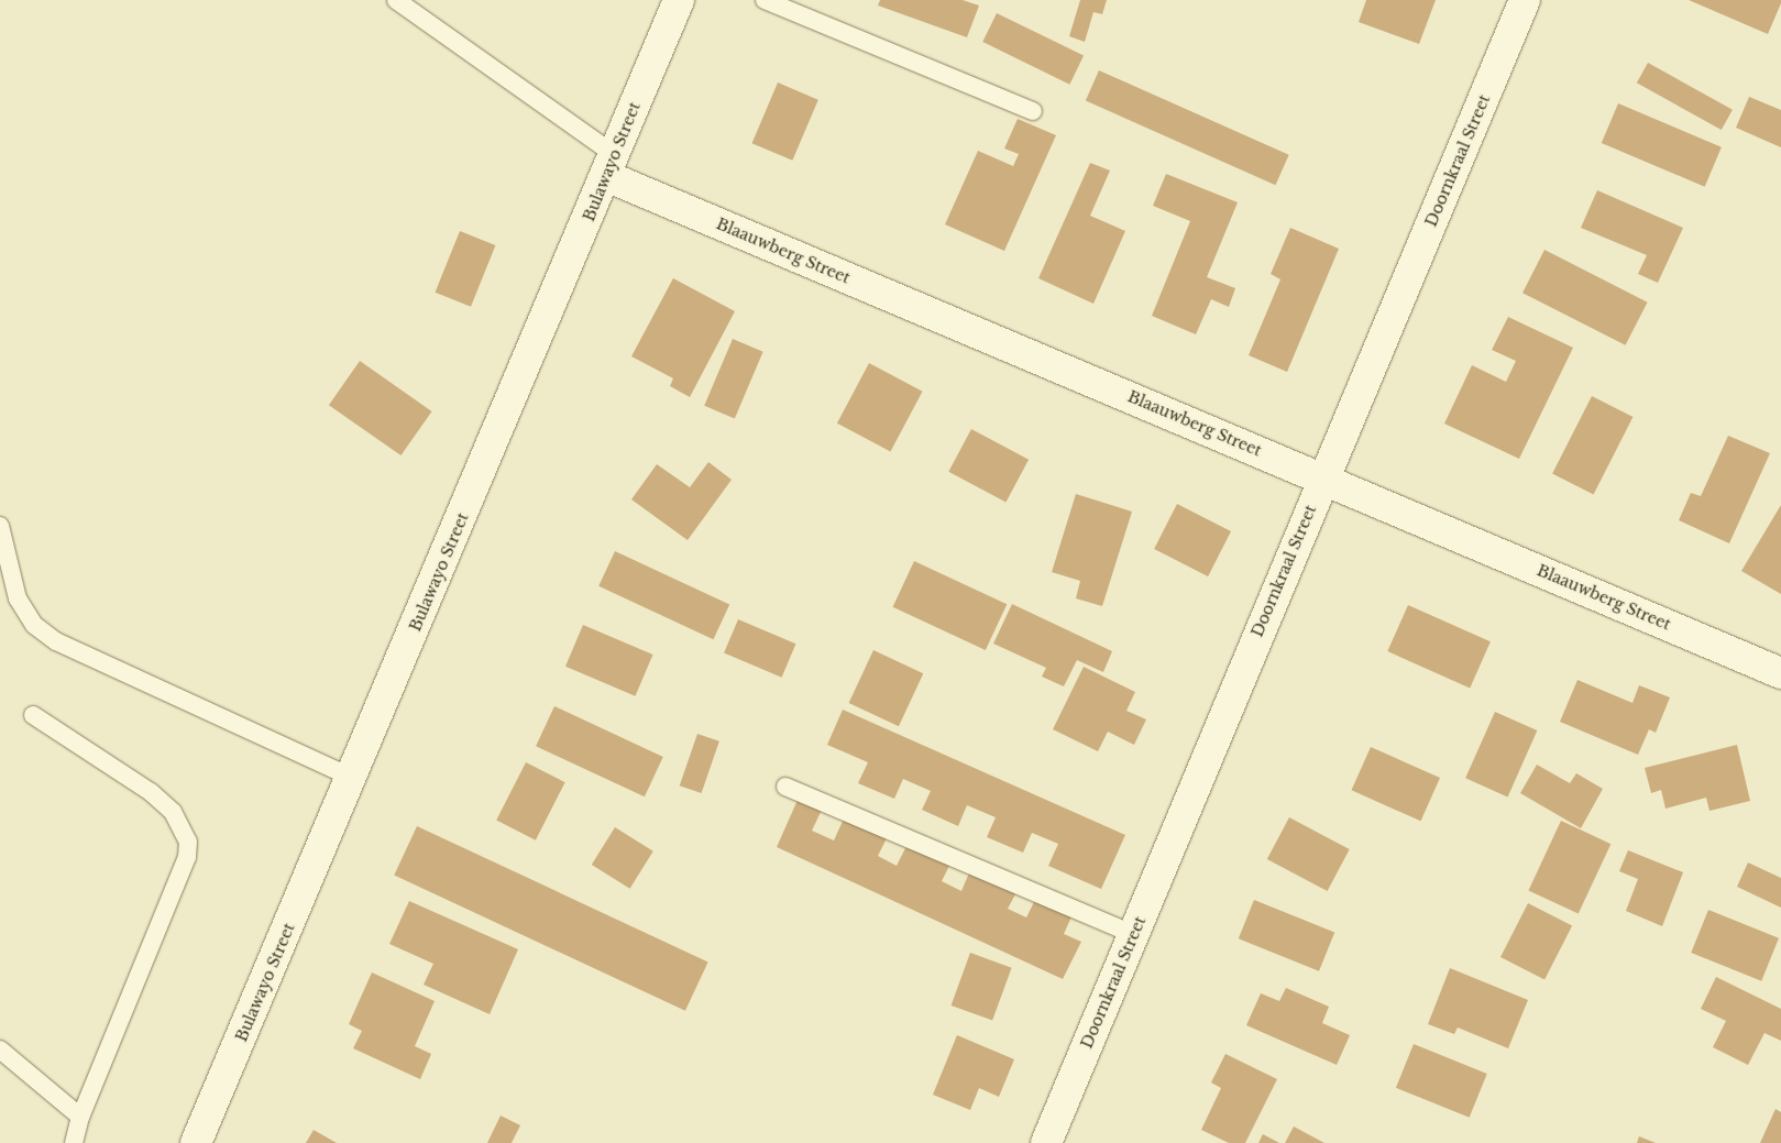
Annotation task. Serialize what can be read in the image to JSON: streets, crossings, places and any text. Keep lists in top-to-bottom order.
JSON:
{
  "streets": {
    "street": ["Doornkraal Street", "Bulawayo Street", "Blaauwberg Street"]
  },
  "crossings": [
    ["Doornkraal Street", "Blaauwberg Street"],
    ["Bulawayo Street", "Blaauwberg Street"]
  ]
}
